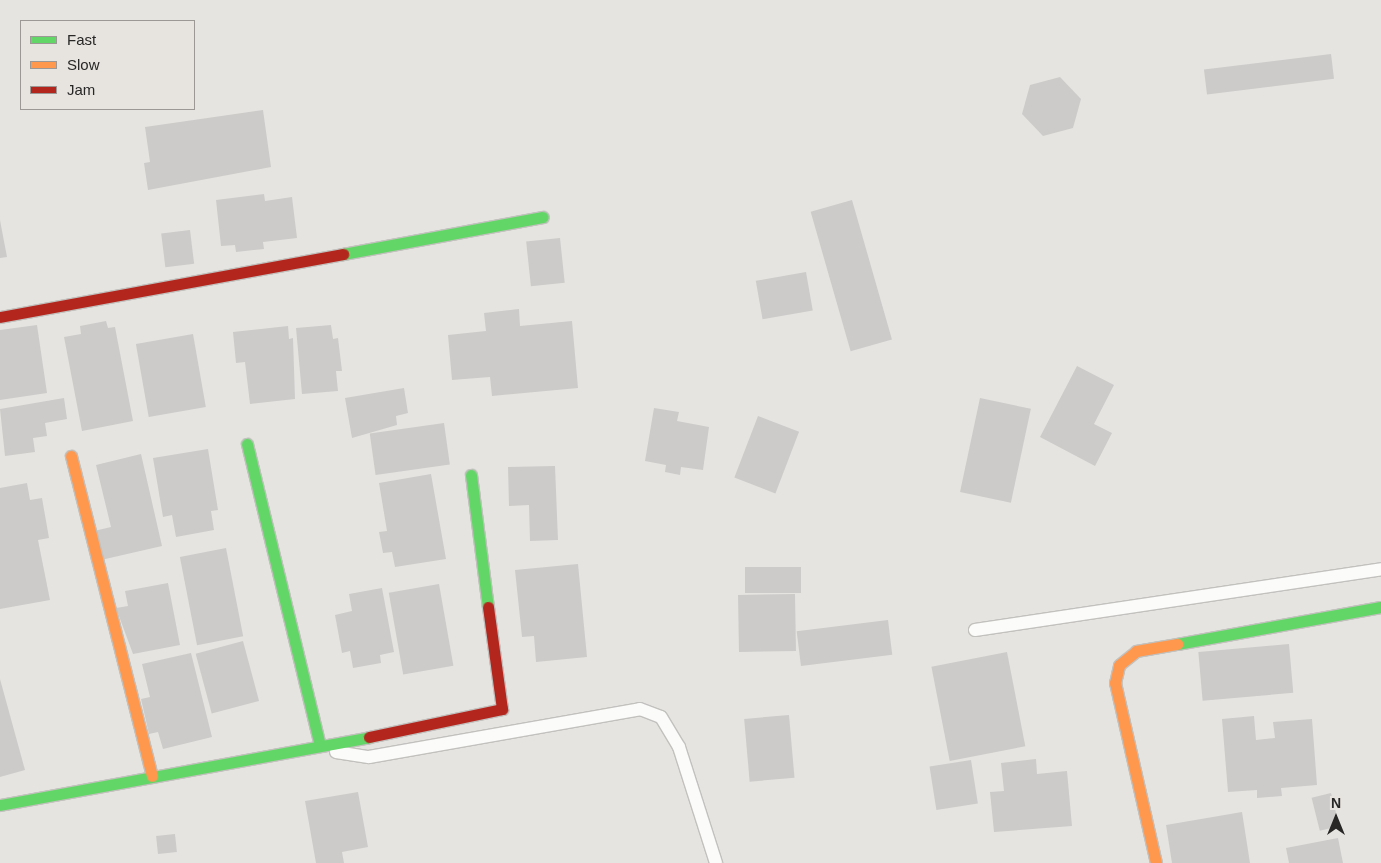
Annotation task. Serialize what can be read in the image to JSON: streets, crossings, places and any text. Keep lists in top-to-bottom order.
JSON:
{
  "legend": ["Fast", "Slow", "Jam"],
  "north": "top"
}
